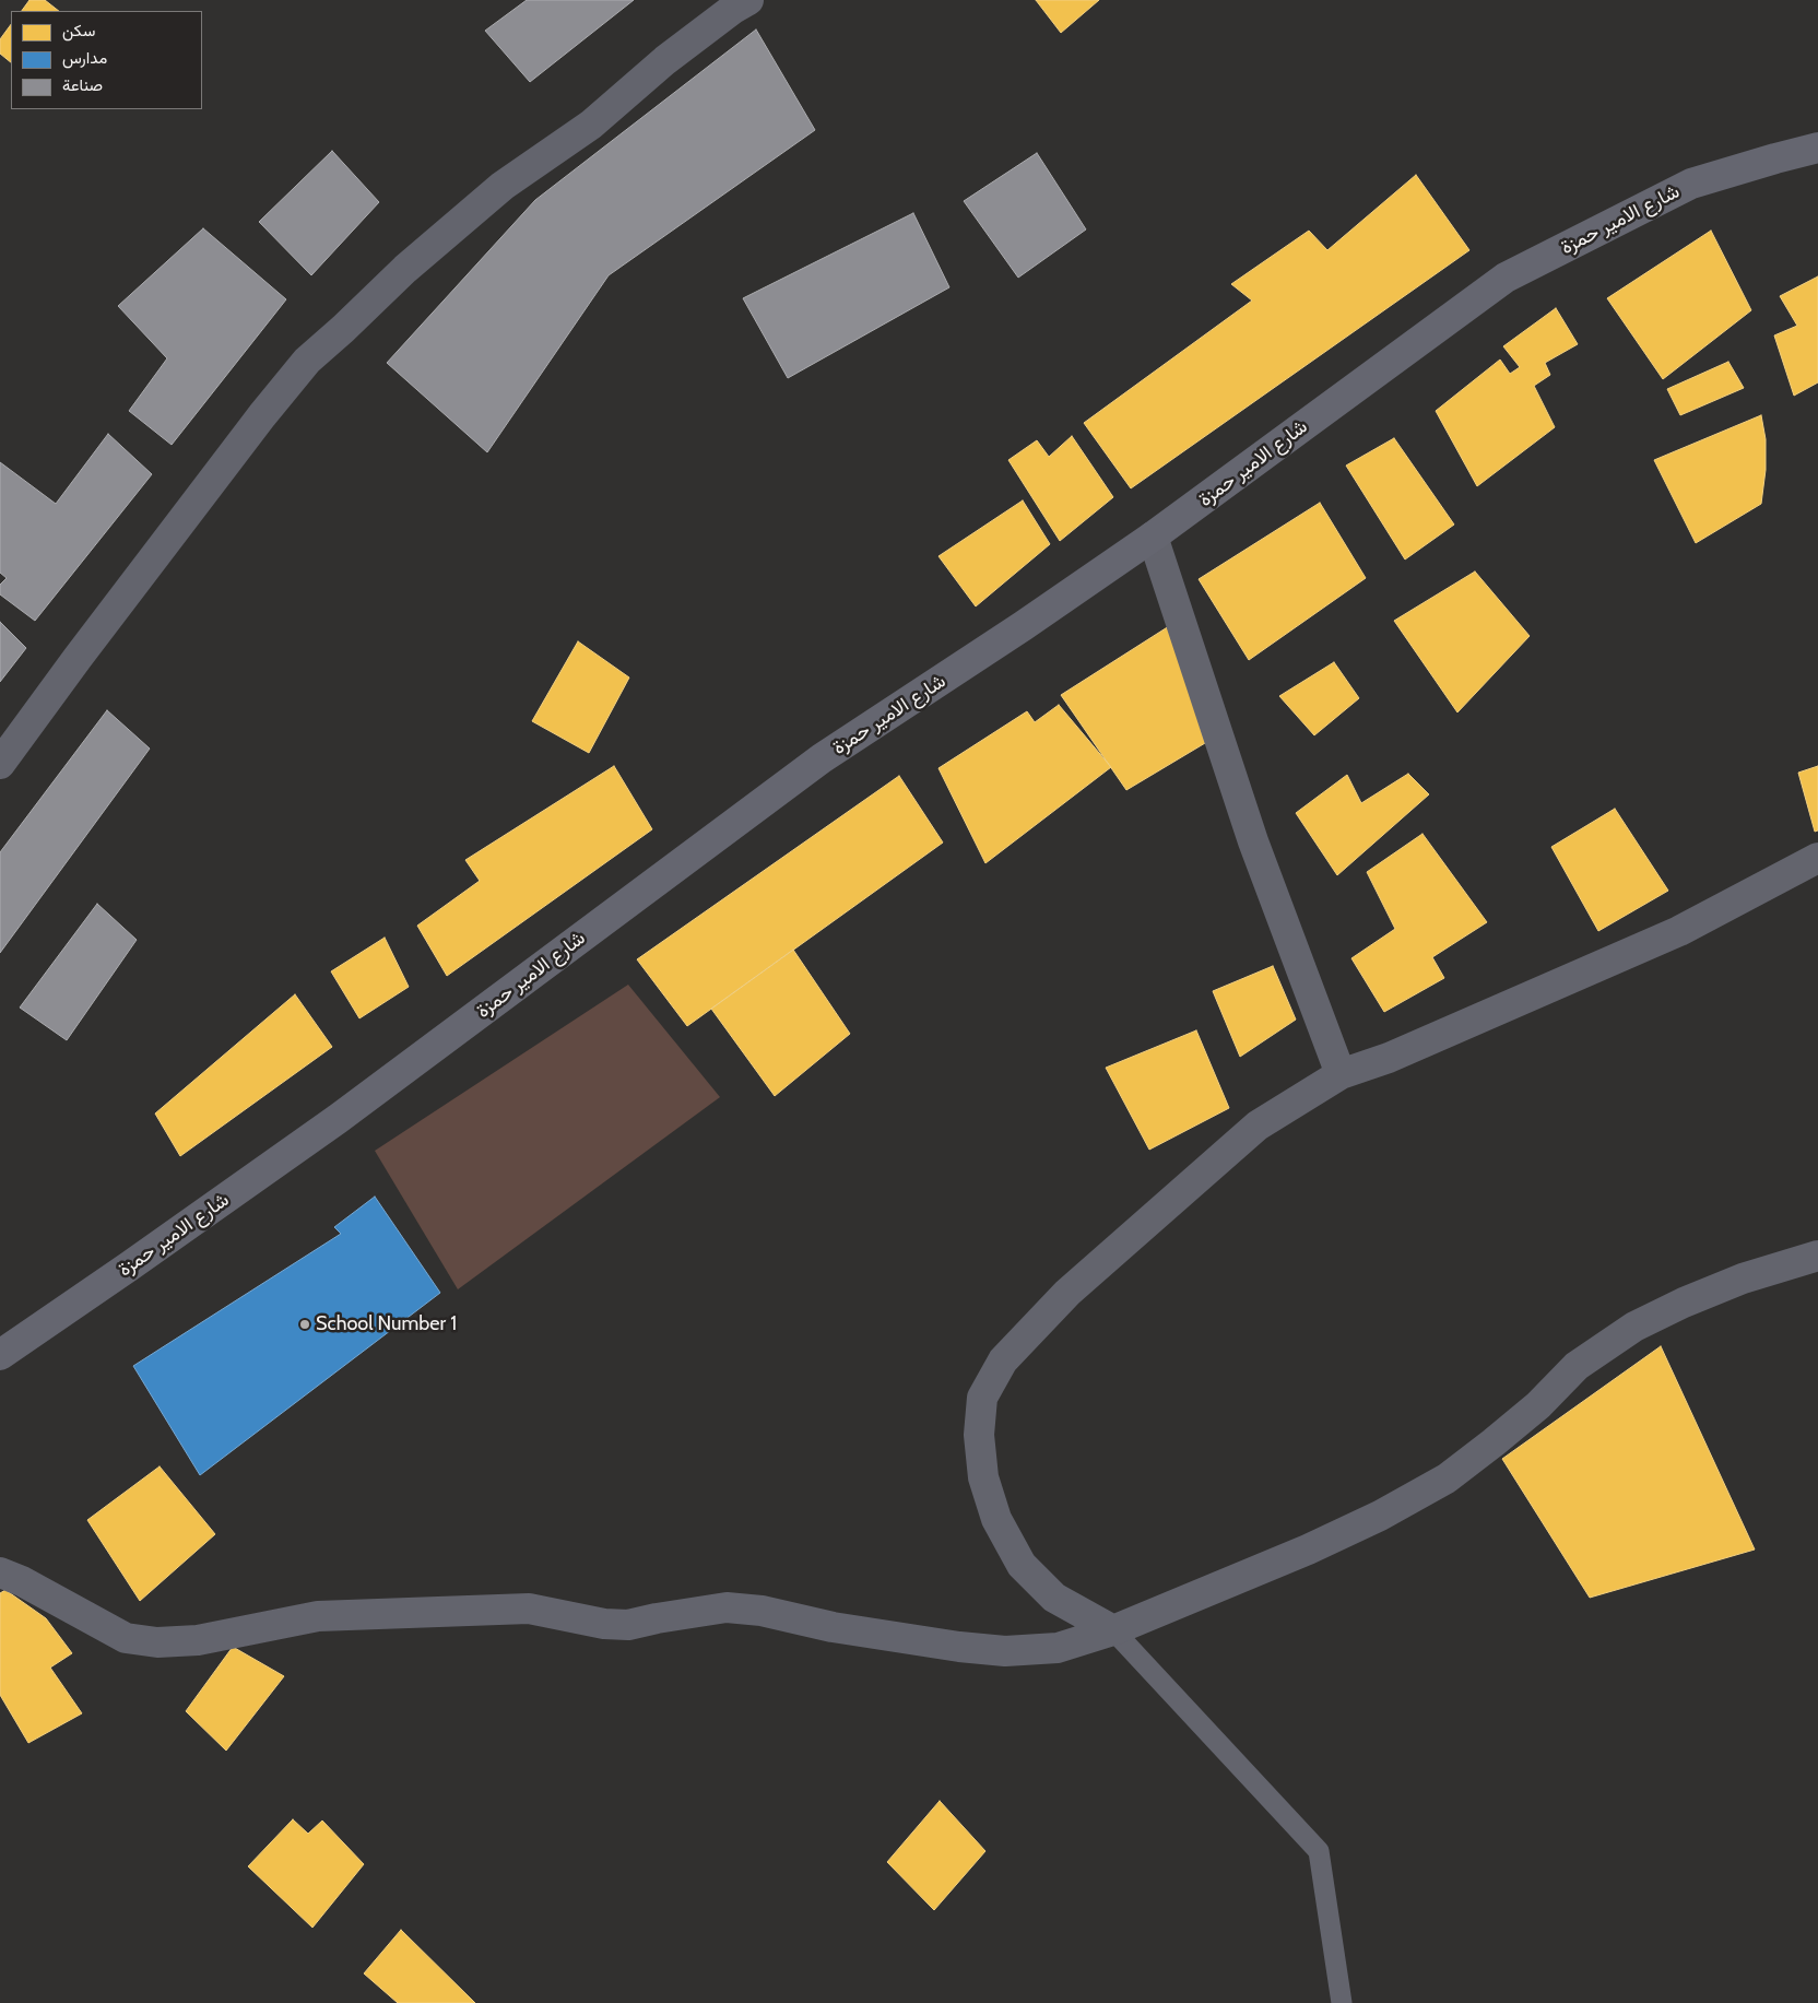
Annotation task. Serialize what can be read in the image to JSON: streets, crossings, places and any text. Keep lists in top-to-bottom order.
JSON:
{
  "streets": {
    "main road": ["شارع الامير حمزة"]
  },
  "places": ["School Number 1"],
  "legend": ["سكن", "مدارس", "صناعة"]
}
